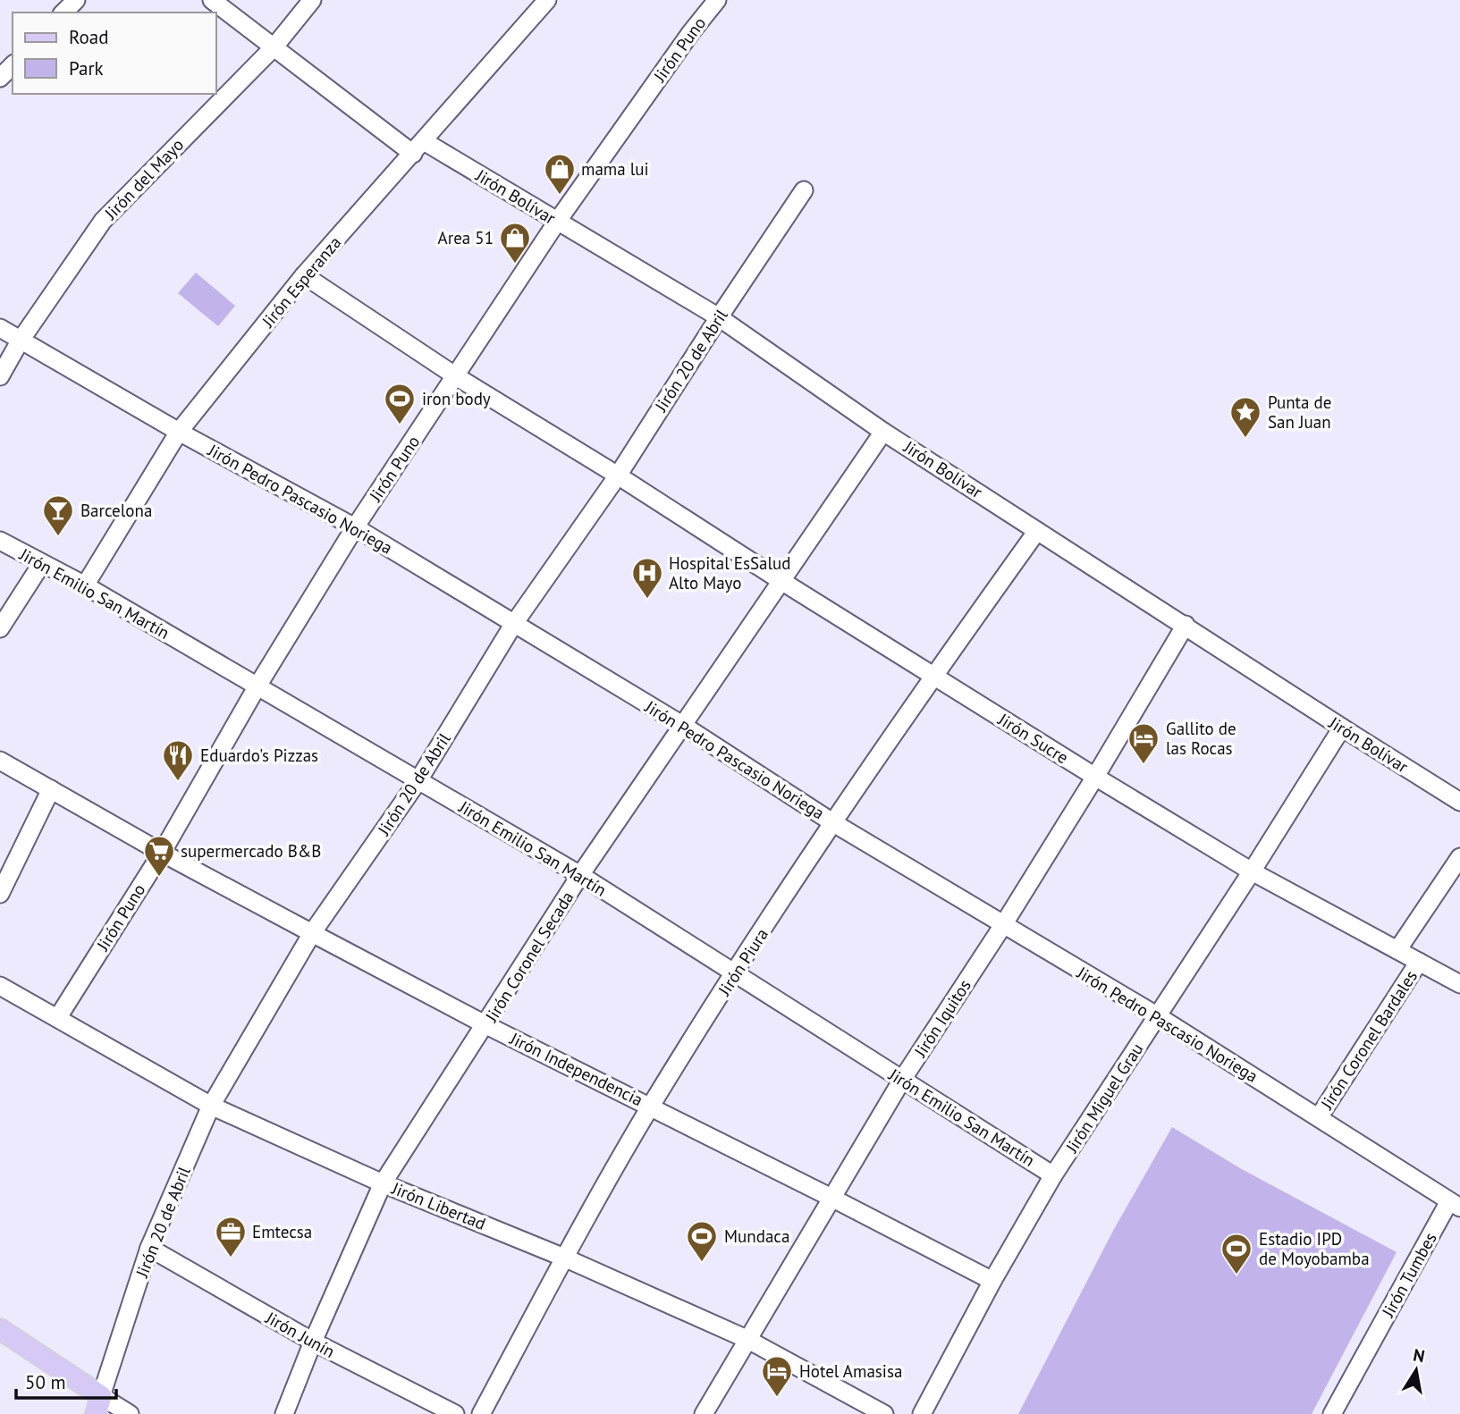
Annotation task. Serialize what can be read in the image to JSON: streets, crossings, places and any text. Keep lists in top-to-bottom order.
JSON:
{
  "streets": {
    "street": [
      "Jirón Puno",
      "Jirón del Mayo",
      "Jirón Bolívar",
      "Jirón Esperanza",
      "Jirón 20 de Abril",
      "Jirón Pedro Pascasio Noriega",
      "Jirón Emilio San Martín",
      "Jirón Sucre",
      "Jirón Coronel Secada",
      "Jirón Piura",
      "Jirón Iquitos",
      "Jirón Coronel Bardales",
      "Jirón Independencia",
      "Jirón Miguel Grau",
      "Jirón Libertad",
      "Jirón Tumbes",
      "Jirón Junín"
    ]
  },
  "crossings": [
    ["Jirón Puno", "Jirón Bolívar"],
    ["Jirón Puno", "Jirón Pedro Pascasio Noriega"],
    ["Jirón Puno", "Jirón Emilio San Martín"],
    ["Jirón Puno", "Jirón Independencia"],
    ["Jirón Puno", "Jirón Libertad"],
    ["Jirón del Mayo", "Jirón Bolívar"],
    ["Jirón del Mayo", "Jirón Pedro Pascasio Noriega"],
    ["Jirón Bolívar", "Jirón Esperanza"],
    ["Jirón Bolívar", "Jirón 20 de Abril"],
    ["Jirón Bolívar", "Jirón Coronel Secada"],
    ["Jirón Bolívar", "Jirón Piura"],
    ["Jirón Bolívar", "Jirón Iquitos"],
    ["Jirón Bolívar", "Jirón Miguel Grau"],
    ["Jirón Esperanza", "Jirón Pedro Pascasio Noriega"],
    ["Jirón Esperanza", "Jirón Emilio San Martín"],
    ["Jirón 20 de Abril", "Jirón Pedro Pascasio Noriega"],
    ["Jirón 20 de Abril", "Jirón Emilio San Martín"],
    ["Jirón 20 de Abril", "Jirón Sucre"],
    ["Jirón 20 de Abril", "Jirón Independencia"],
    ["Jirón 20 de Abril", "Jirón Libertad"],
    ["Jirón 20 de Abril", "Jirón Junín"],
    ["Jirón Pedro Pascasio Noriega", "Jirón Coronel Secada"],
    ["Jirón Pedro Pascasio Noriega", "Jirón Piura"],
    ["Jirón Pedro Pascasio Noriega", "Jirón Iquitos"],
    ["Jirón Pedro Pascasio Noriega", "Jirón Coronel Bardales"],
    ["Jirón Pedro Pascasio Noriega", "Jirón Miguel Grau"],
    ["Jirón Pedro Pascasio Noriega", "Jirón Tumbes"],
    ["Jirón Emilio San Martín", "Jirón Coronel Secada"],
    ["Jirón Emilio San Martín", "Jirón Piura"],
    ["Jirón Emilio San Martín", "Jirón Iquitos"],
    ["Jirón Emilio San Martín", "Jirón Miguel Grau"],
    ["Jirón Sucre", "Jirón Coronel Secada"],
    ["Jirón Sucre", "Jirón Piura"],
    ["Jirón Sucre", "Jirón Iquitos"],
    ["Jirón Sucre", "Jirón Coronel Bardales"],
    ["Jirón Sucre", "Jirón Miguel Grau"],
    ["Jirón Coronel Secada", "Jirón Independencia"],
    ["Jirón Coronel Secada", "Jirón Libertad"],
    ["Jirón Coronel Secada", "Jirón Junín"],
    ["Jirón Piura", "Jirón Independencia"],
    ["Jirón Piura", "Jirón Libertad"],
    ["Jirón Iquitos", "Jirón Independencia"],
    ["Jirón Iquitos", "Jirón Libertad"],
    ["Jirón Independencia", "Jirón Miguel Grau"]
  ],
  "places": {
    "shop": ["mama lui", "Area 51"],
    "sports": ["iron body", "Mundaca", "Estadio IPD de Moyobamba"],
    "place": ["Punta de San Juan"],
    "bar": ["Barcelona"],
    "hospital": ["Hospital EsSalud Alto Mayo"],
    "hotel": ["Gallito de las Rocas", "Hotel Amasisa"],
    "restaurant": ["Eduardo's Pizzas"],
    "supermarket": ["supermercado B&B"],
    "office": ["Emtecsa"]
  },
  "legend": ["Road", "Park"],
  "scale_bar": "50 m",
  "north": "top"
}
